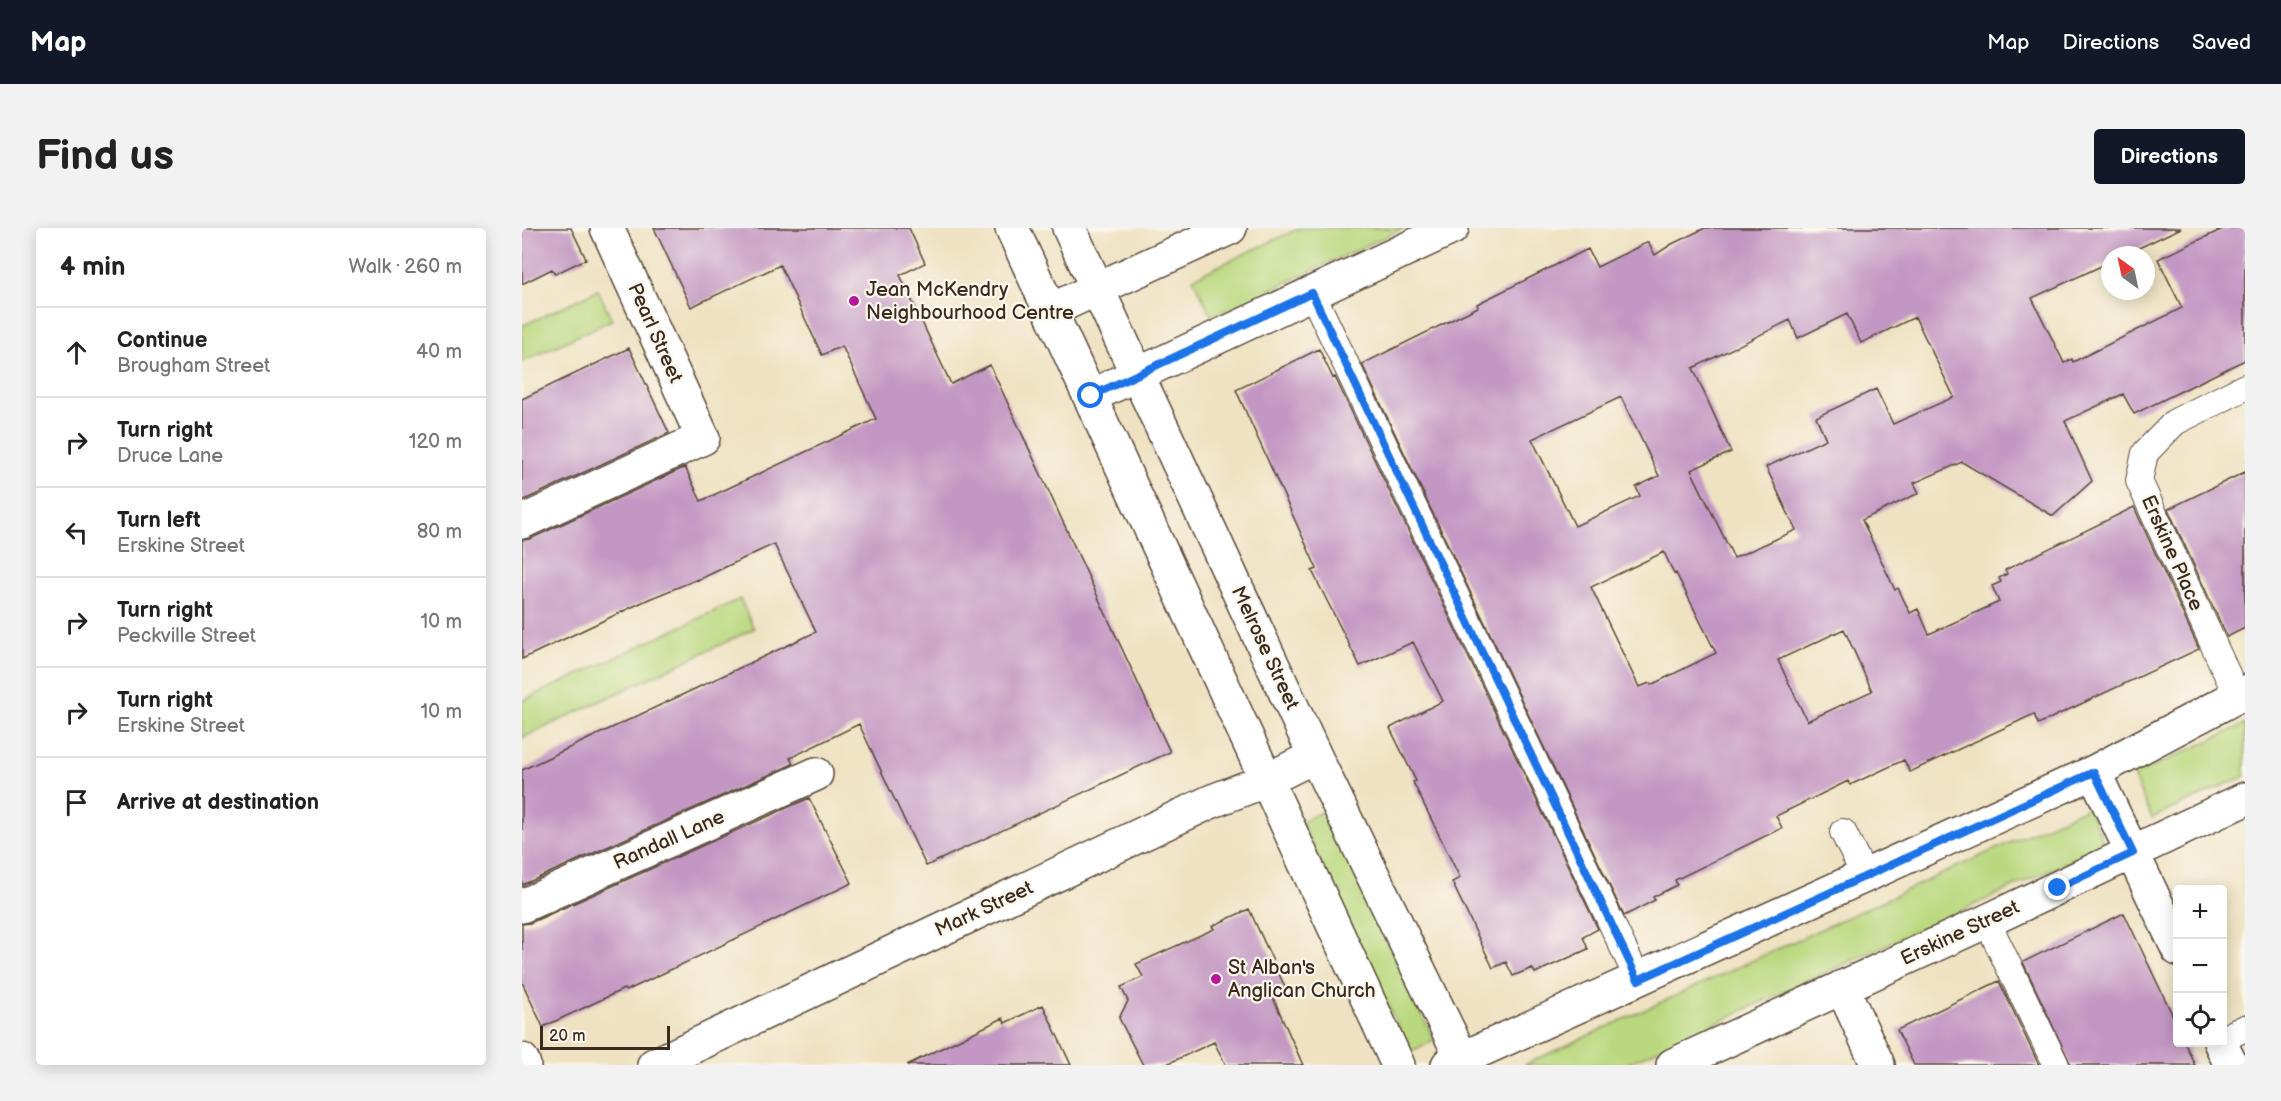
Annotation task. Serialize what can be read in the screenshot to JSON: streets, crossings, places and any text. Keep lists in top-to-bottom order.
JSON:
{
  "streets": {
    "street": [
      "Pearl Street",
      "Melrose Street",
      "Randall Lane",
      "Mark Street",
      "Erskine Street"
    ],
    "lane": ["Erskine Place"]
  },
  "crossings": [
    ["Melrose Street", "Mark Street"]
  ],
  "places": ["Jean McKendry Neighbourhood Centre", "St Alban's Anglican Church"],
  "scale_bar": "20 m",
  "north": "top left",
  "page": {
    "header": "Map",
    "nav": ["Map", "Directions", "Saved"],
    "buttons": "Directions",
    "title": "Find us",
    "heading": ["4 min", "Walk · 260 m"],
    "list": [
      ["Continue", "Brougham Street", "40 m"],
      ["Turn right", "Druce Lane", "120 m"],
      ["Turn left", "Erskine Street", "80 m"],
      ["Turn right", "Peckville Street", "10 m"],
      ["Turn right", "Erskine Street", "10 m"],
      "Arrive at destination"
    ],
    "map_buttons": ["+", "−"],
    "scale": "20 m"
  }
}
